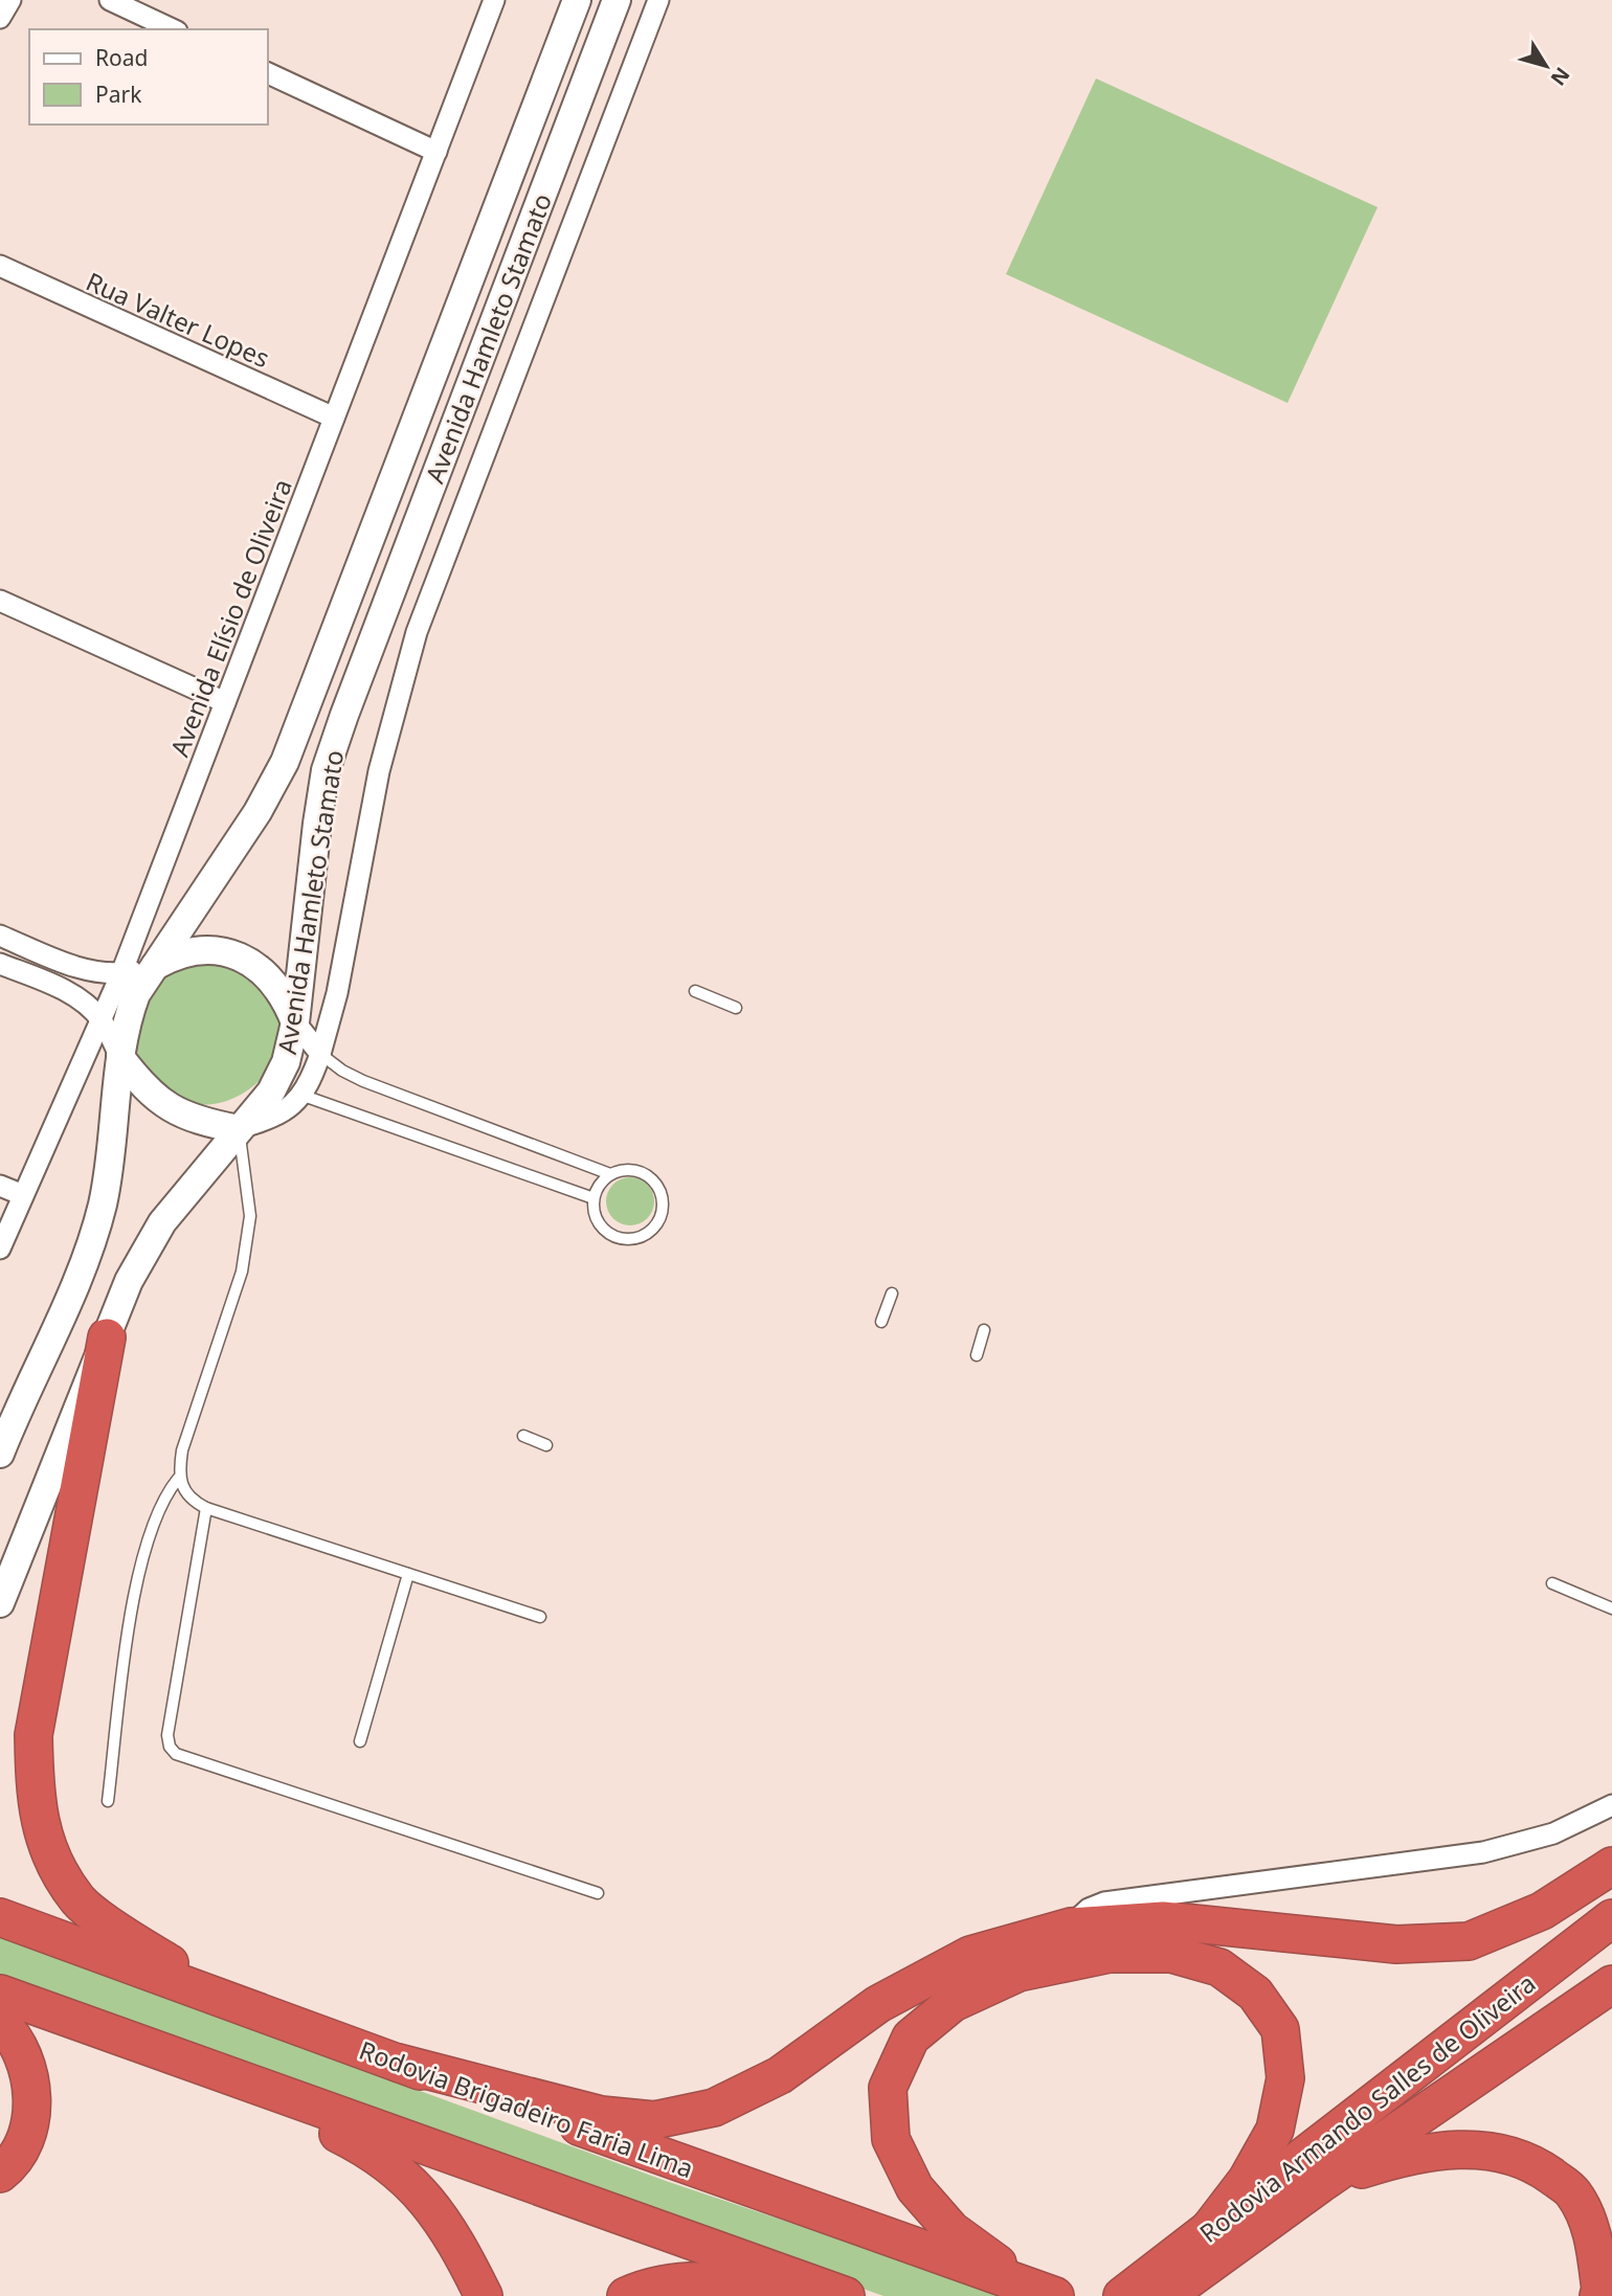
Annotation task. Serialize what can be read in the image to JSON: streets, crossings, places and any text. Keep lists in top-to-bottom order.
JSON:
{
  "streets": {
    "highway": ["Rodovia Armando Salles de Oliveira", "Rodovia Brigadeiro Faria Lima"],
    "main road": ["Avenida Hamleto Stamato"],
    "street": ["Rua Valter Lopes", "Avenida Elísio de Oliveira"]
  },
  "crossings": [
    ["Rua Valter Lopes", "Avenida Elísio de Oliveira"]
  ],
  "legend": ["Road", "Park"],
  "north": "bottom right"
}
